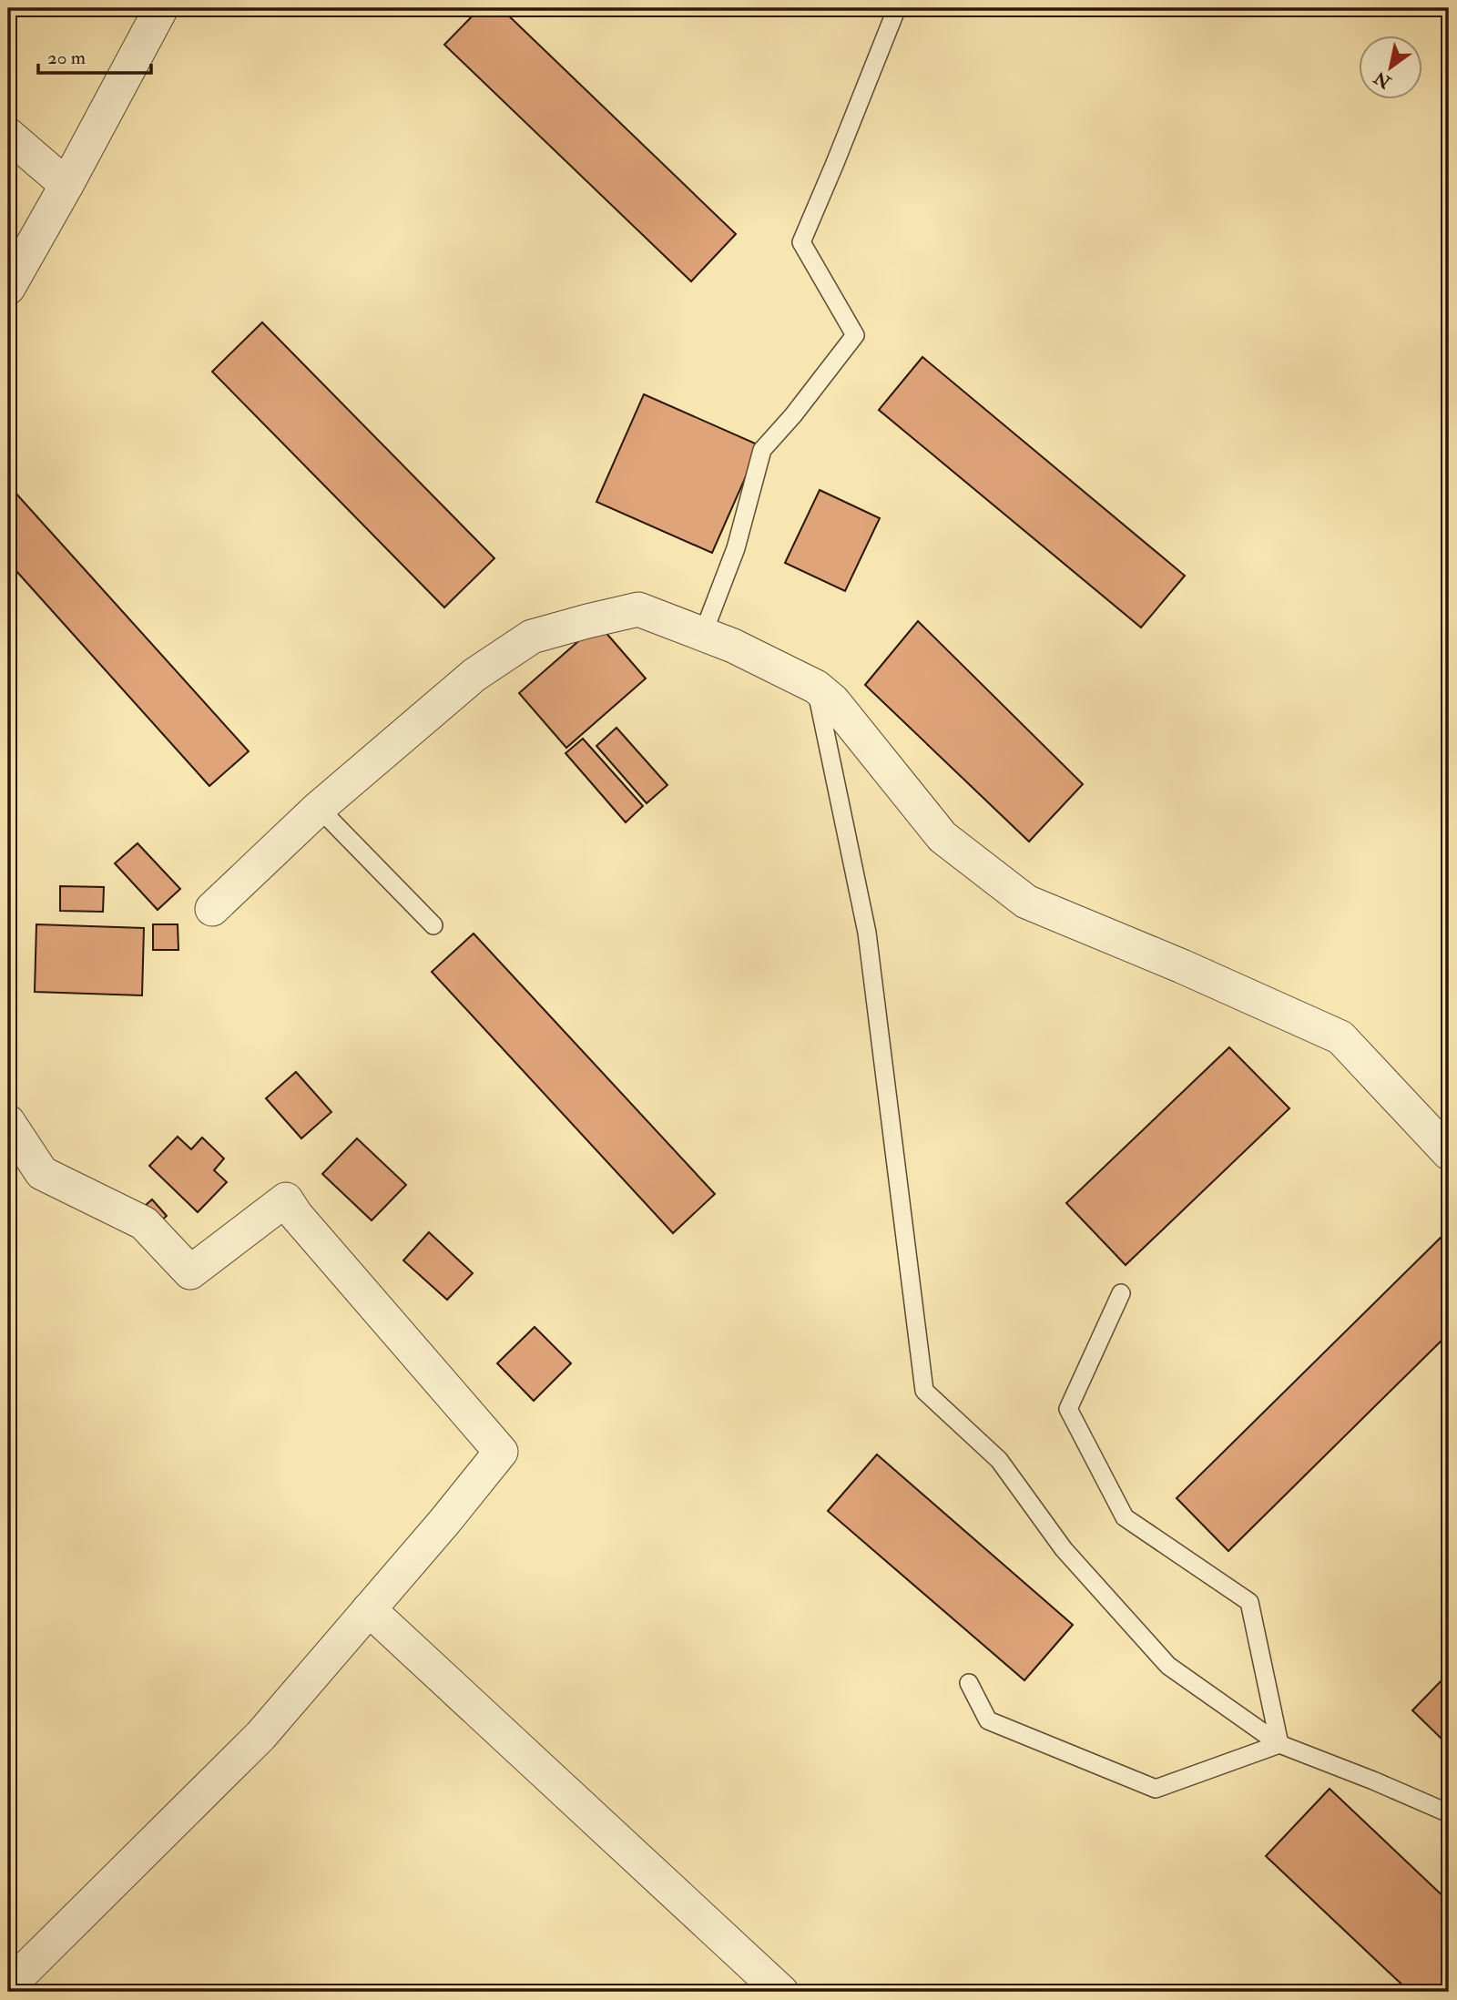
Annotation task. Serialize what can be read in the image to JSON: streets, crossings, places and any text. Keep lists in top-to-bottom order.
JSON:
{
  "scale_bar": "20 m",
  "north": "bottom left"
}
